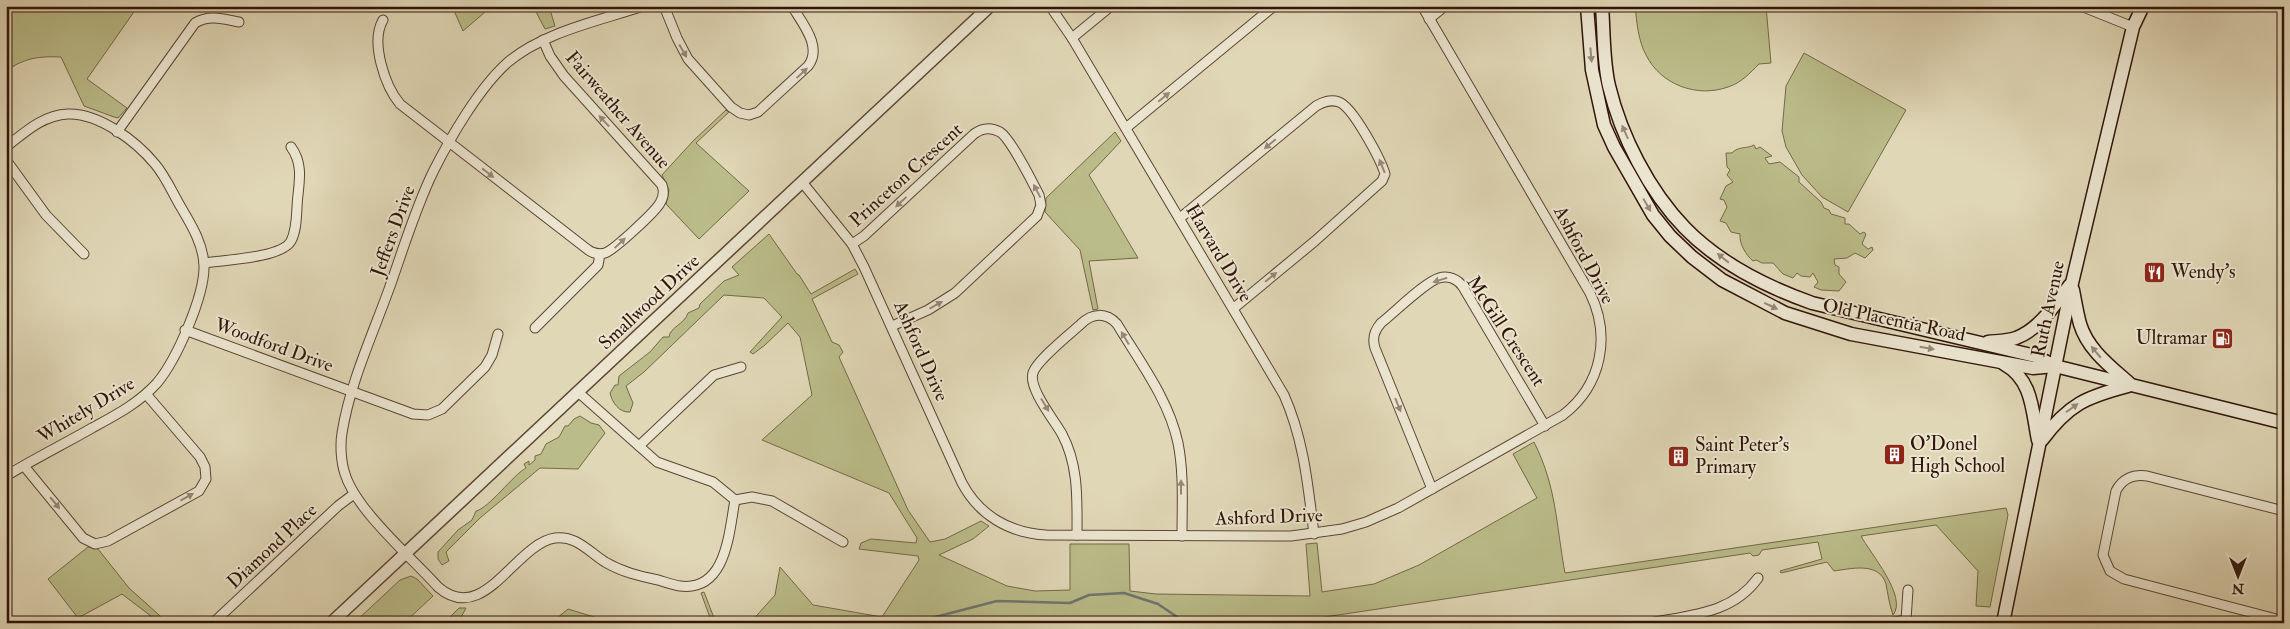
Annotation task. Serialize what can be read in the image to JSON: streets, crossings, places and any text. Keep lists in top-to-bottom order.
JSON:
{
  "streets": {
    "main road": ["Ruth Avenue", "Old Placentia Road"],
    "street": [
      "Fairweather Avenue",
      "Princeton Crescent",
      "Jeffers Drive",
      "Harvard Drive",
      "Ashford Drive",
      "Smallwood Drive",
      "McGill Crescent",
      "Woodford Drive",
      "Whitely Drive",
      "Diamond Place"
    ]
  },
  "crossings": [
    ["Fairweather Avenue", "Jeffers Drive"],
    ["Princeton Crescent", "Ashford Drive"],
    ["Jeffers Drive", "Smallwood Drive"],
    ["Jeffers Drive", "Woodford Drive"],
    ["Jeffers Drive", "Diamond Place"],
    ["Harvard Drive", "Ashford Drive"],
    ["Ashford Drive", "Smallwood Drive"],
    ["Ashford Drive", "McGill Crescent"],
    ["Ruth Avenue", "Old Placentia Road"],
    ["Woodford Drive", "Whitely Drive"]
  ],
  "places": {
    "restaurant": ["Wendy's"],
    "fuel station": ["Ultramar"],
    "building": ["O’Donel High School", "Saint Peter's Primary"]
  },
  "north": "bottom"
}
